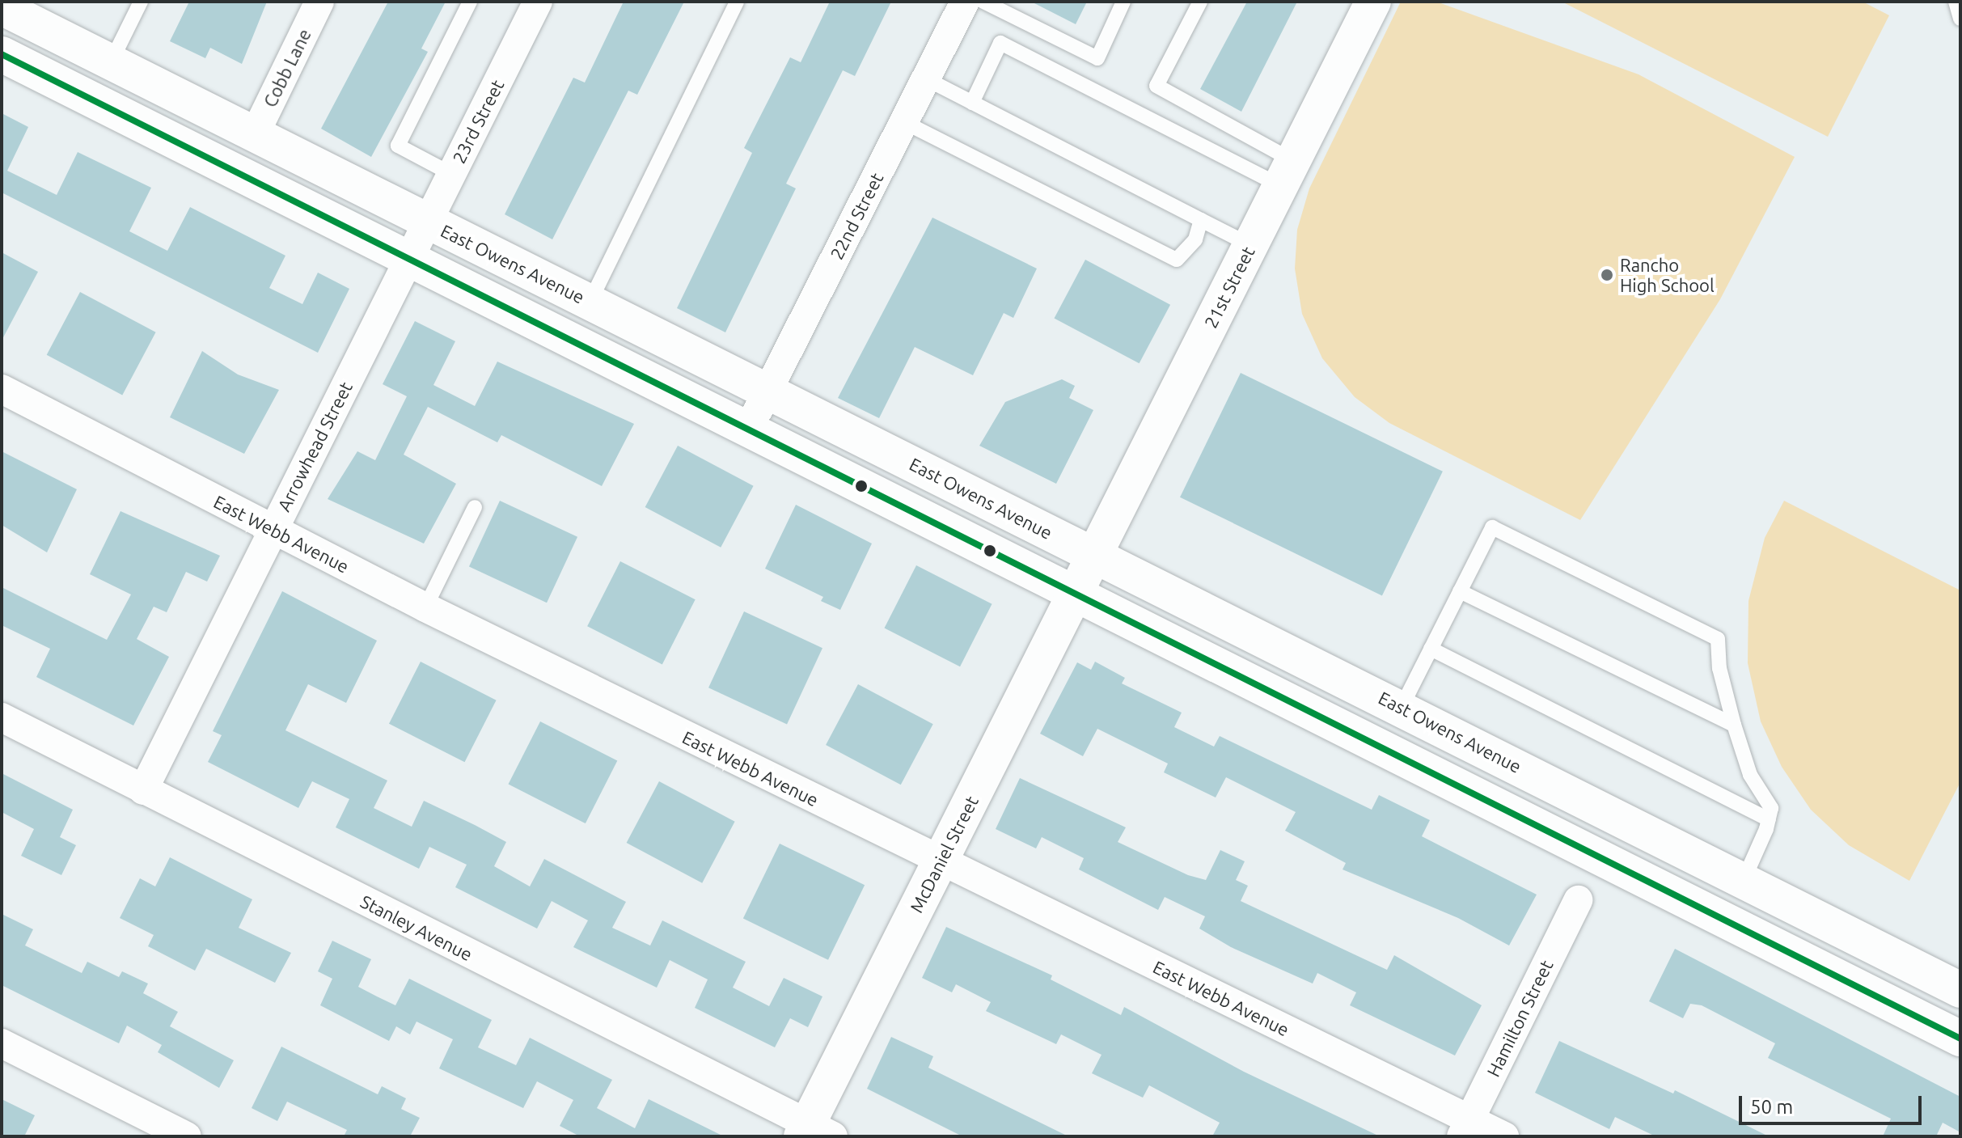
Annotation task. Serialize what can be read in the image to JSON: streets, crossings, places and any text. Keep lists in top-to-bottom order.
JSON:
{
  "streets": {
    "main road": ["East Owens Avenue", "21st Street", "McDaniel Street"],
    "street": [
      "Cobb Lane",
      "23rd Street",
      "22nd Street",
      "Arrowhead Street",
      "East Webb Avenue",
      "Stanley Avenue",
      "Hamilton Street"
    ]
  },
  "crossings": [
    ["Cobb Lane", "East Owens Avenue"],
    ["23rd Street", "East Owens Avenue"],
    ["23rd Street", "Arrowhead Street"],
    ["22nd Street", "East Owens Avenue"],
    ["East Owens Avenue", "21st Street"],
    ["East Owens Avenue", "Arrowhead Street"],
    ["East Owens Avenue", "McDaniel Street"],
    ["21st Street", "McDaniel Street"],
    ["Arrowhead Street", "East Webb Avenue"],
    ["Arrowhead Street", "Stanley Avenue"],
    ["East Webb Avenue", "McDaniel Street"],
    ["East Webb Avenue", "Hamilton Street"],
    ["McDaniel Street", "Stanley Avenue"]
  ],
  "places": ["Rancho High School"],
  "scale_bar": "50 m"
}
